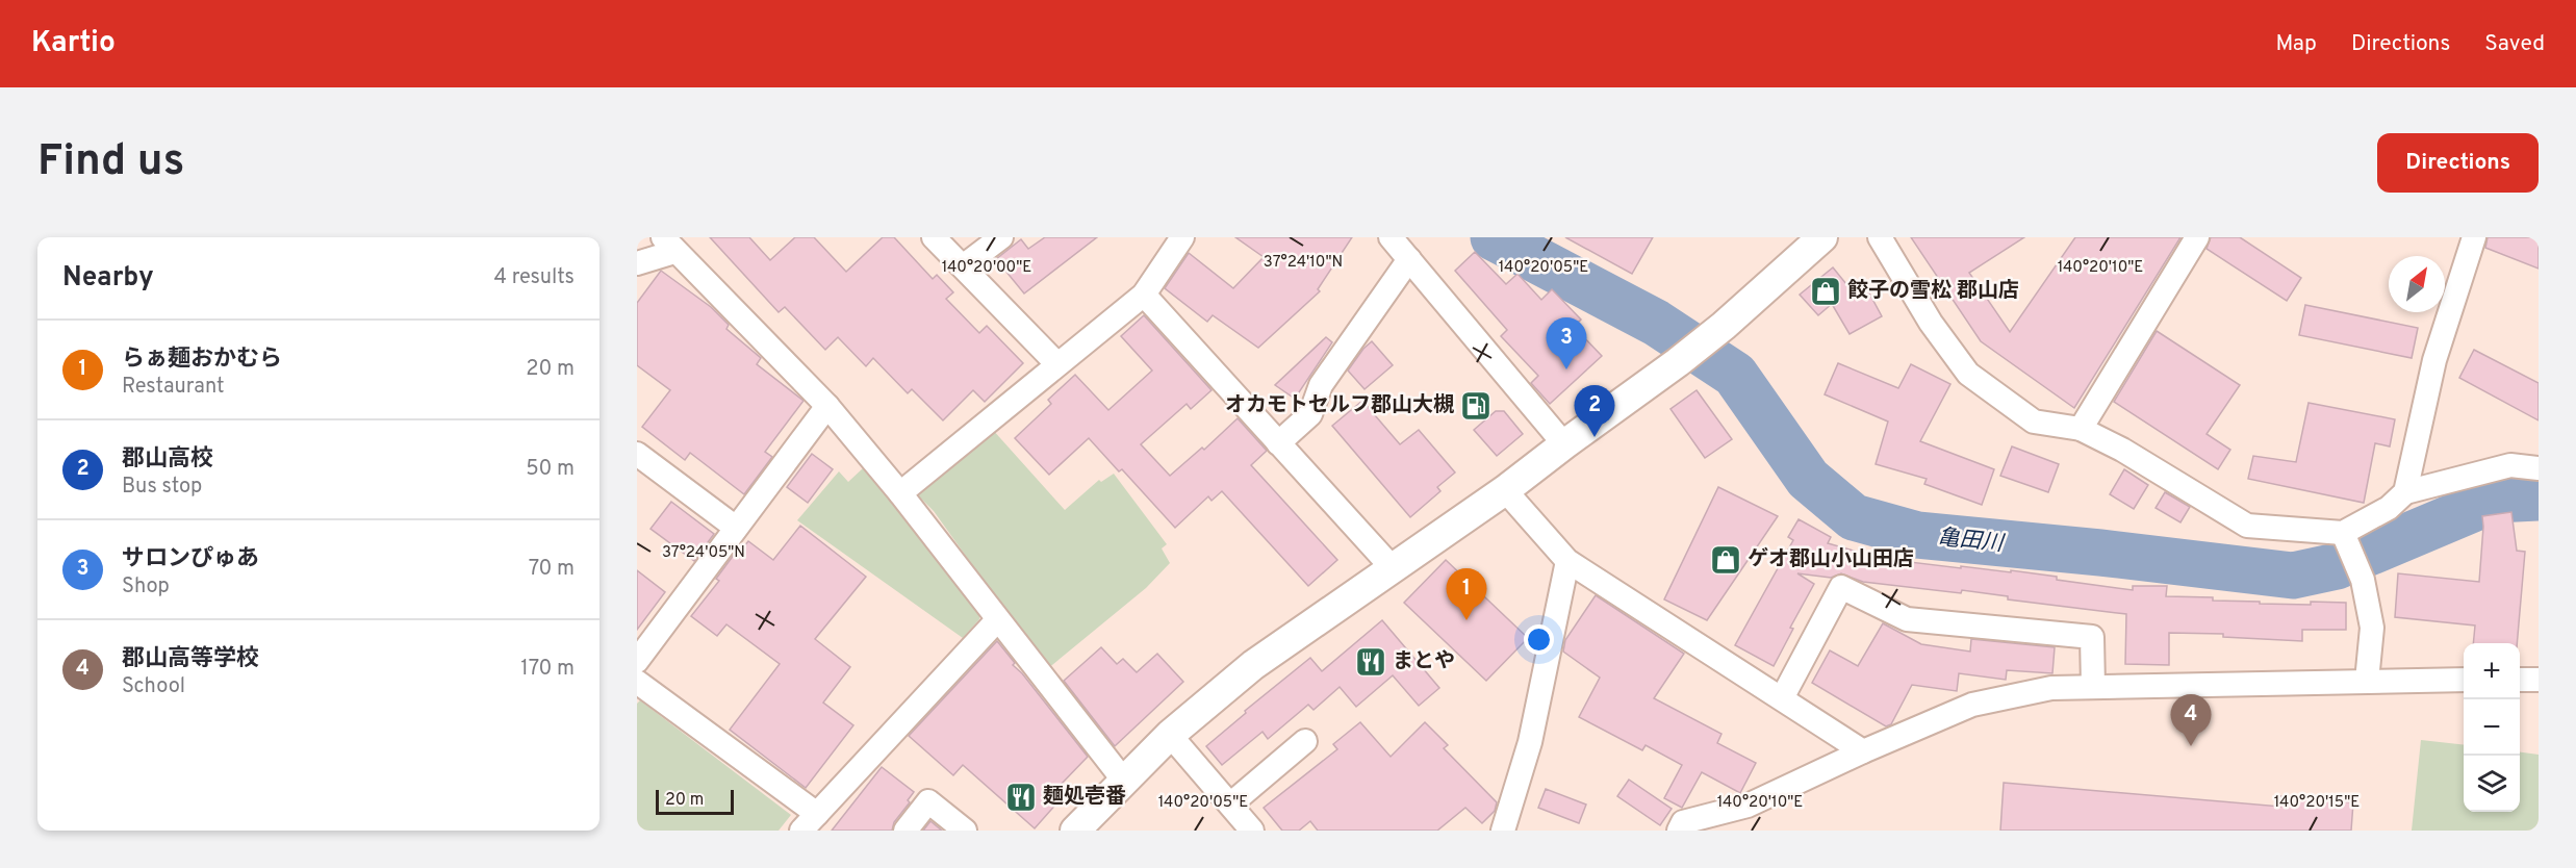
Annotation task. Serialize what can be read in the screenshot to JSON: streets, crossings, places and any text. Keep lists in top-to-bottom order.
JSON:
{
  "water": ["亀田川"],
  "places": {
    "shop": ["餃子の雪松 郡山店", "ゲオ郡山小山田店"],
    "fuel station": ["オカモトセルフ郡山大槻"],
    "restaurant": ["まとや", "麺処壱番"]
  },
  "scale_bar": "20 m",
  "north": "top right",
  "page": {
    "header": "Kartio",
    "nav": ["Map", "Directions", "Saved"],
    "buttons": "Directions",
    "title": "Find us",
    "heading": ["Nearby", "4 results"],
    "pins": [
      "3",
      "2",
      "1",
      "4"
    ],
    "list": [
      {
        "mark": "1",
        "name": "らぁ麺おかむら",
        "note": "Restaurant",
        "value": "20 m"
      },
      {
        "mark": "2",
        "name": "郡山高校",
        "note": "Bus stop",
        "value": "50 m"
      },
      {
        "mark": "3",
        "name": "サロンぴゅあ",
        "note": "Shop",
        "value": "70 m"
      },
      {
        "mark": "4",
        "name": "郡山高等学校",
        "note": "School",
        "value": "170 m"
      }
    ],
    "map_buttons": ["+", "−"],
    "scale": "20 m"
  },
  "coordinates": [
    "37°24'10\"N",
    "140°20'00\"E",
    "140°20'05\"E",
    "140°20'10\"E",
    "37°24'05\"N",
    "140°20'15\"E"
  ]
}
